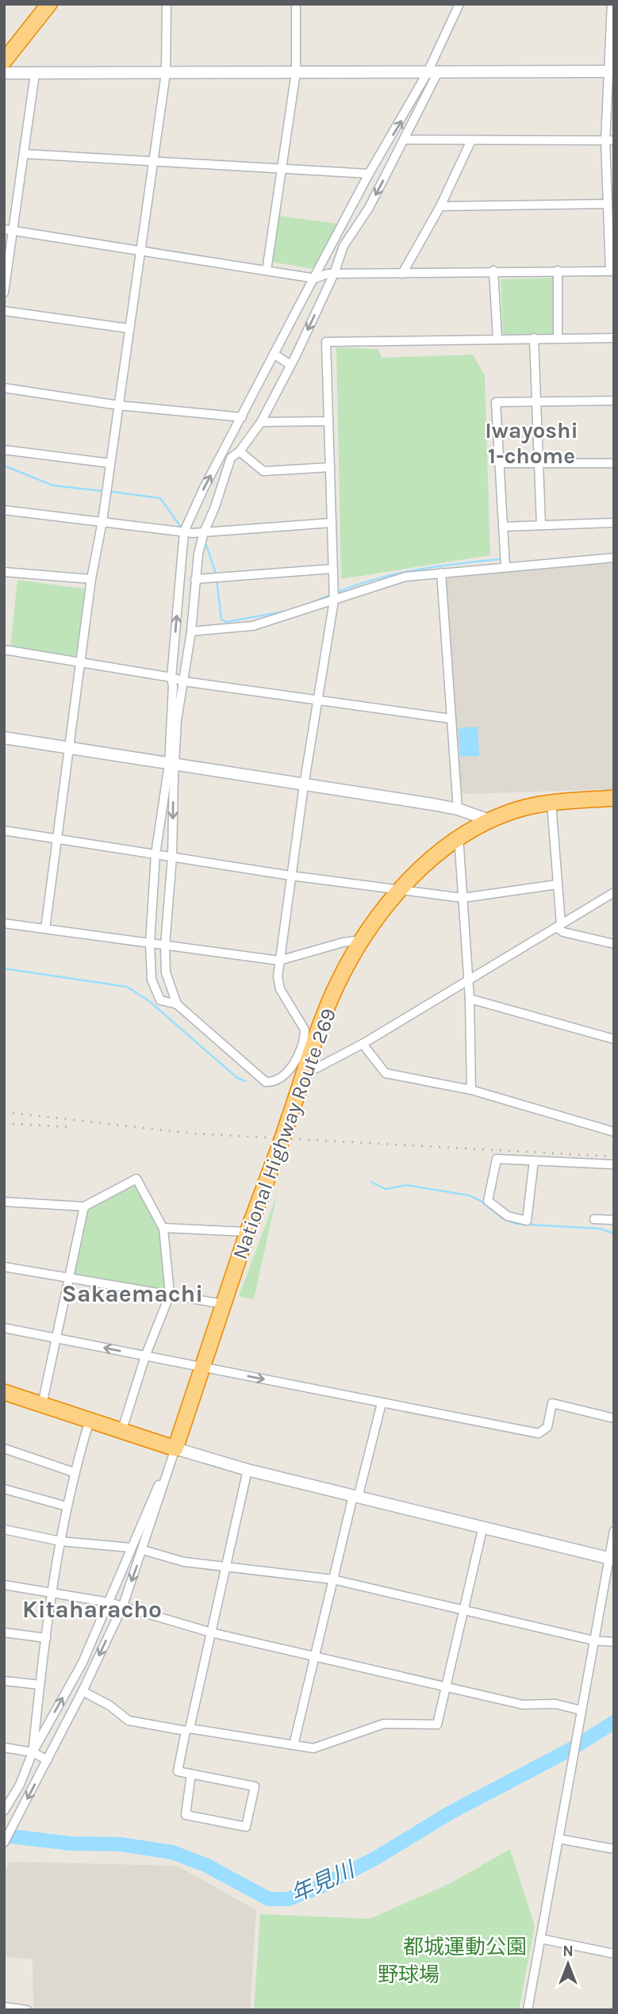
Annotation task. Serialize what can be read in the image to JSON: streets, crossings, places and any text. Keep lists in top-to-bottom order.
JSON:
{
  "streets": {
    "highway": ["National Highway Route 269"]
  },
  "districts": ["Iwayoshi 1-chome", "Sakaemachi", "Kitaharacho"],
  "water": ["年見川"],
  "parks": ["都城運動公園", "野球場"],
  "north": "top"
}
